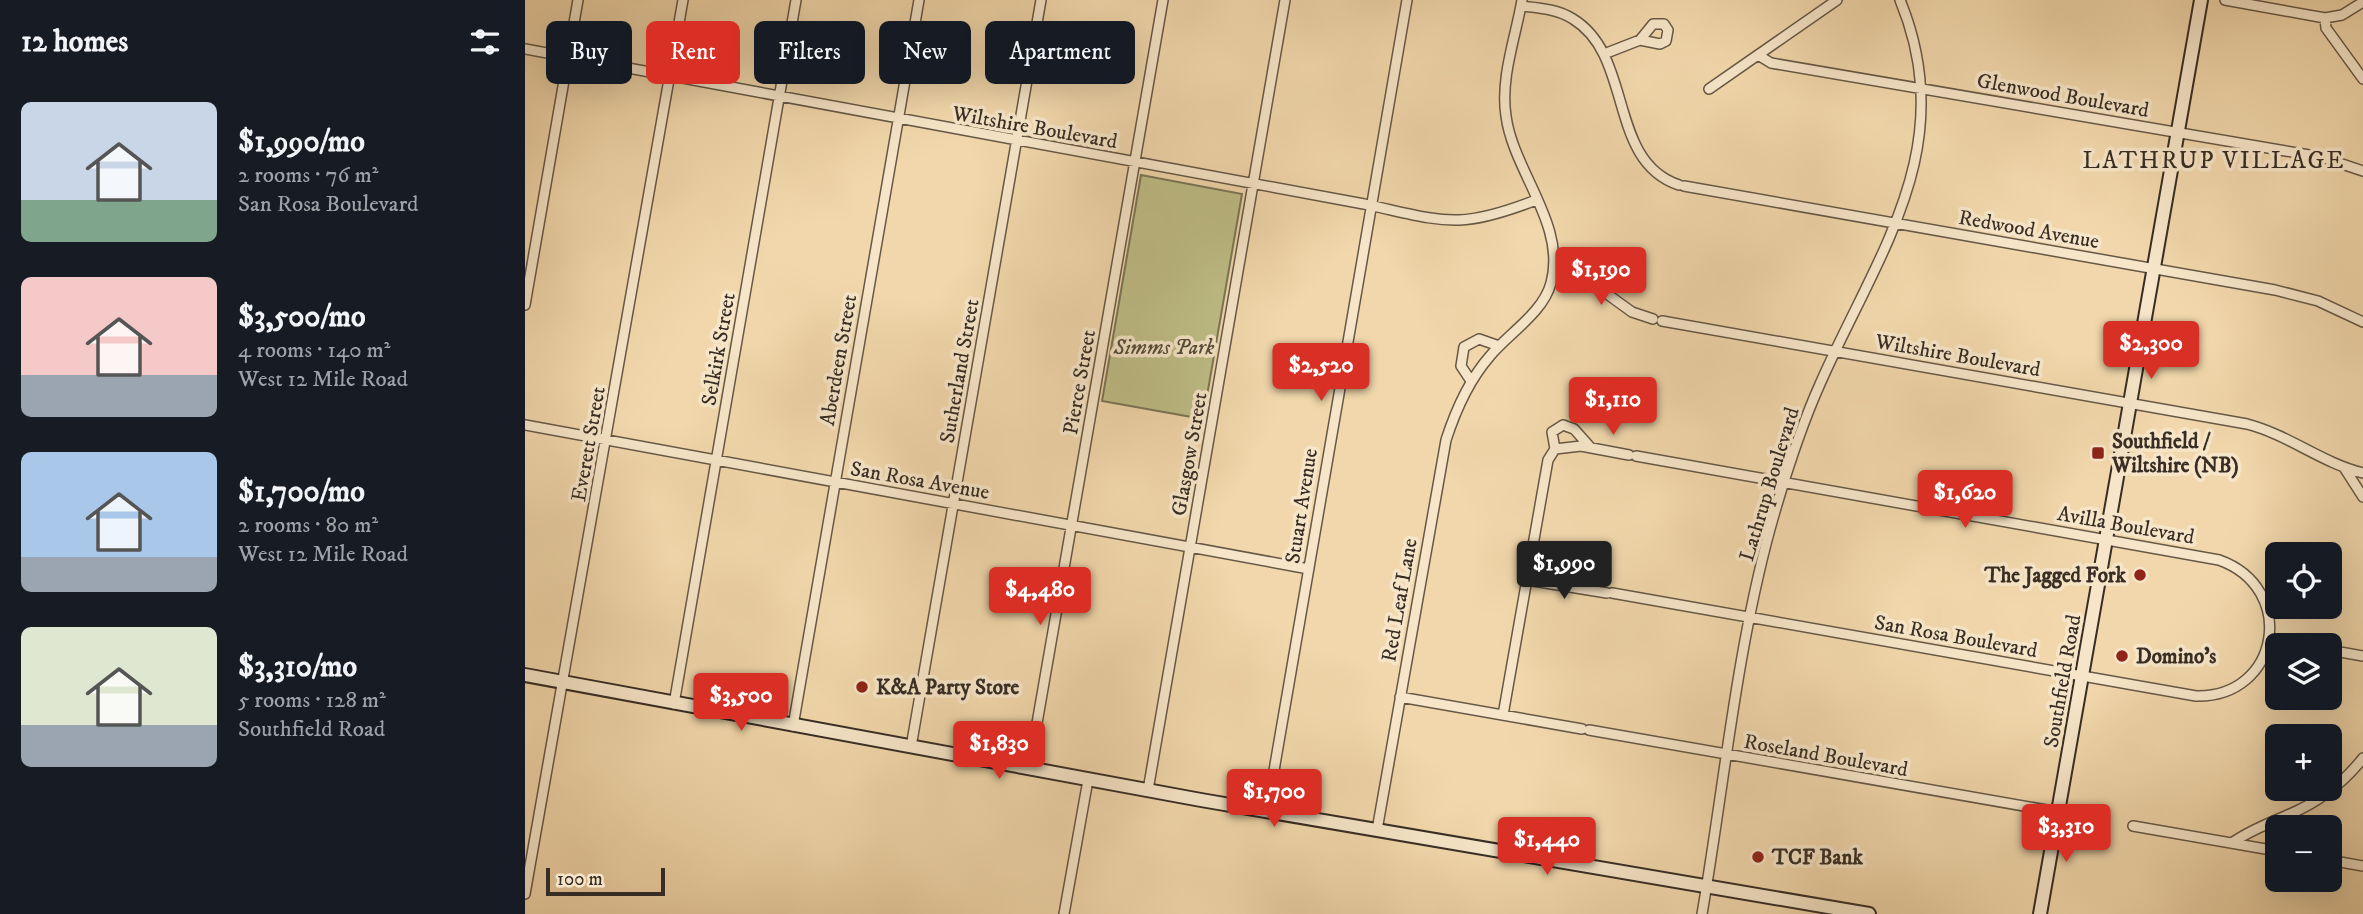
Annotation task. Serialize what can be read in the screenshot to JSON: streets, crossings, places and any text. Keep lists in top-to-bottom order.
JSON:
{
  "streets": {
    "main road": ["Southfield Road"],
    "street": [
      "Glenwood Boulevard",
      "Wiltshire Boulevard",
      "Redwood Avenue",
      "Selkirk Street",
      "Aberdeen Street",
      "Sutherland Street",
      "Pierce Street",
      "Everett Street",
      "Glasgow Street",
      "San Rosa Avenue",
      "Lathrup Boulevard",
      "Stuart Avenue",
      "Avilla Boulevard",
      "Red Leaf Lane",
      "San Rosa Boulevard",
      "Roseland Boulevard"
    ]
  },
  "crossings": [
    ["Glenwood Boulevard", "Lathrup Boulevard"],
    ["Glenwood Boulevard", "Southfield Road"],
    ["Wiltshire Boulevard", "Selkirk Street"],
    ["Wiltshire Boulevard", "Aberdeen Street"],
    ["Wiltshire Boulevard", "Sutherland Street"],
    ["Wiltshire Boulevard", "Pierce Street"],
    ["Wiltshire Boulevard", "Glasgow Street"],
    ["Wiltshire Boulevard", "Lathrup Boulevard"],
    ["Wiltshire Boulevard", "Stuart Avenue"],
    ["Wiltshire Boulevard", "Red Leaf Lane"],
    ["Wiltshire Boulevard", "Southfield Road"],
    ["Redwood Avenue", "Lathrup Boulevard"],
    ["Redwood Avenue", "Red Leaf Lane"],
    ["Redwood Avenue", "Southfield Road"],
    ["Selkirk Street", "San Rosa Avenue"],
    ["Aberdeen Street", "San Rosa Avenue"],
    ["Sutherland Street", "San Rosa Avenue"],
    ["Pierce Street", "San Rosa Avenue"],
    ["Everett Street", "San Rosa Avenue"],
    ["Glasgow Street", "San Rosa Avenue"],
    ["San Rosa Avenue", "Stuart Avenue"],
    ["Lathrup Boulevard", "Avilla Boulevard"],
    ["Lathrup Boulevard", "San Rosa Boulevard"],
    ["Lathrup Boulevard", "Roseland Boulevard"],
    ["Avilla Boulevard", "Southfield Road"],
    ["Red Leaf Lane", "Roseland Boulevard"],
    ["San Rosa Boulevard", "Southfield Road"],
    ["Southfield Road", "Roseland Boulevard"]
  ],
  "districts": ["LATHRUP VILLAGE"],
  "parks": ["Simms Park"],
  "places": {
    "transit": ["Southfield / Wiltshire (NB)"],
    "other": [
      "The Jagged Fork",
      "Domino's",
      "K&A Party Store",
      "TCF Bank"
    ]
  },
  "scale_bar": "100 m",
  "page": {
    "heading": "12 homes",
    "chip": [
      "Buy",
      "Rent",
      "Filters",
      "New",
      "Apartment"
    ],
    "list": [
      {
        "name": "$1,990/mo",
        "note": "2 rooms · 76 m² · San Rosa Boulevard"
      },
      {
        "name": "$3,500/mo",
        "note": "4 rooms · 140 m² · West 12 Mile Road"
      },
      {
        "name": "$1,700/mo",
        "note": "2 rooms · 80 m² · West 12 Mile Road"
      },
      {
        "name": "$3,310/mo",
        "note": "5 rooms · 128 m² · Southfield Road"
      }
    ],
    "price": [
      "$1,190",
      "$2,300",
      "$2,520",
      "$1,110",
      "$1,620",
      "$1,990",
      "$4,480",
      "$3,500",
      "$1,830",
      "$1,700",
      "$3,310",
      "$1,440"
    ],
    "map_buttons": ["+", "−"],
    "scale": "100 m"
  }
}
